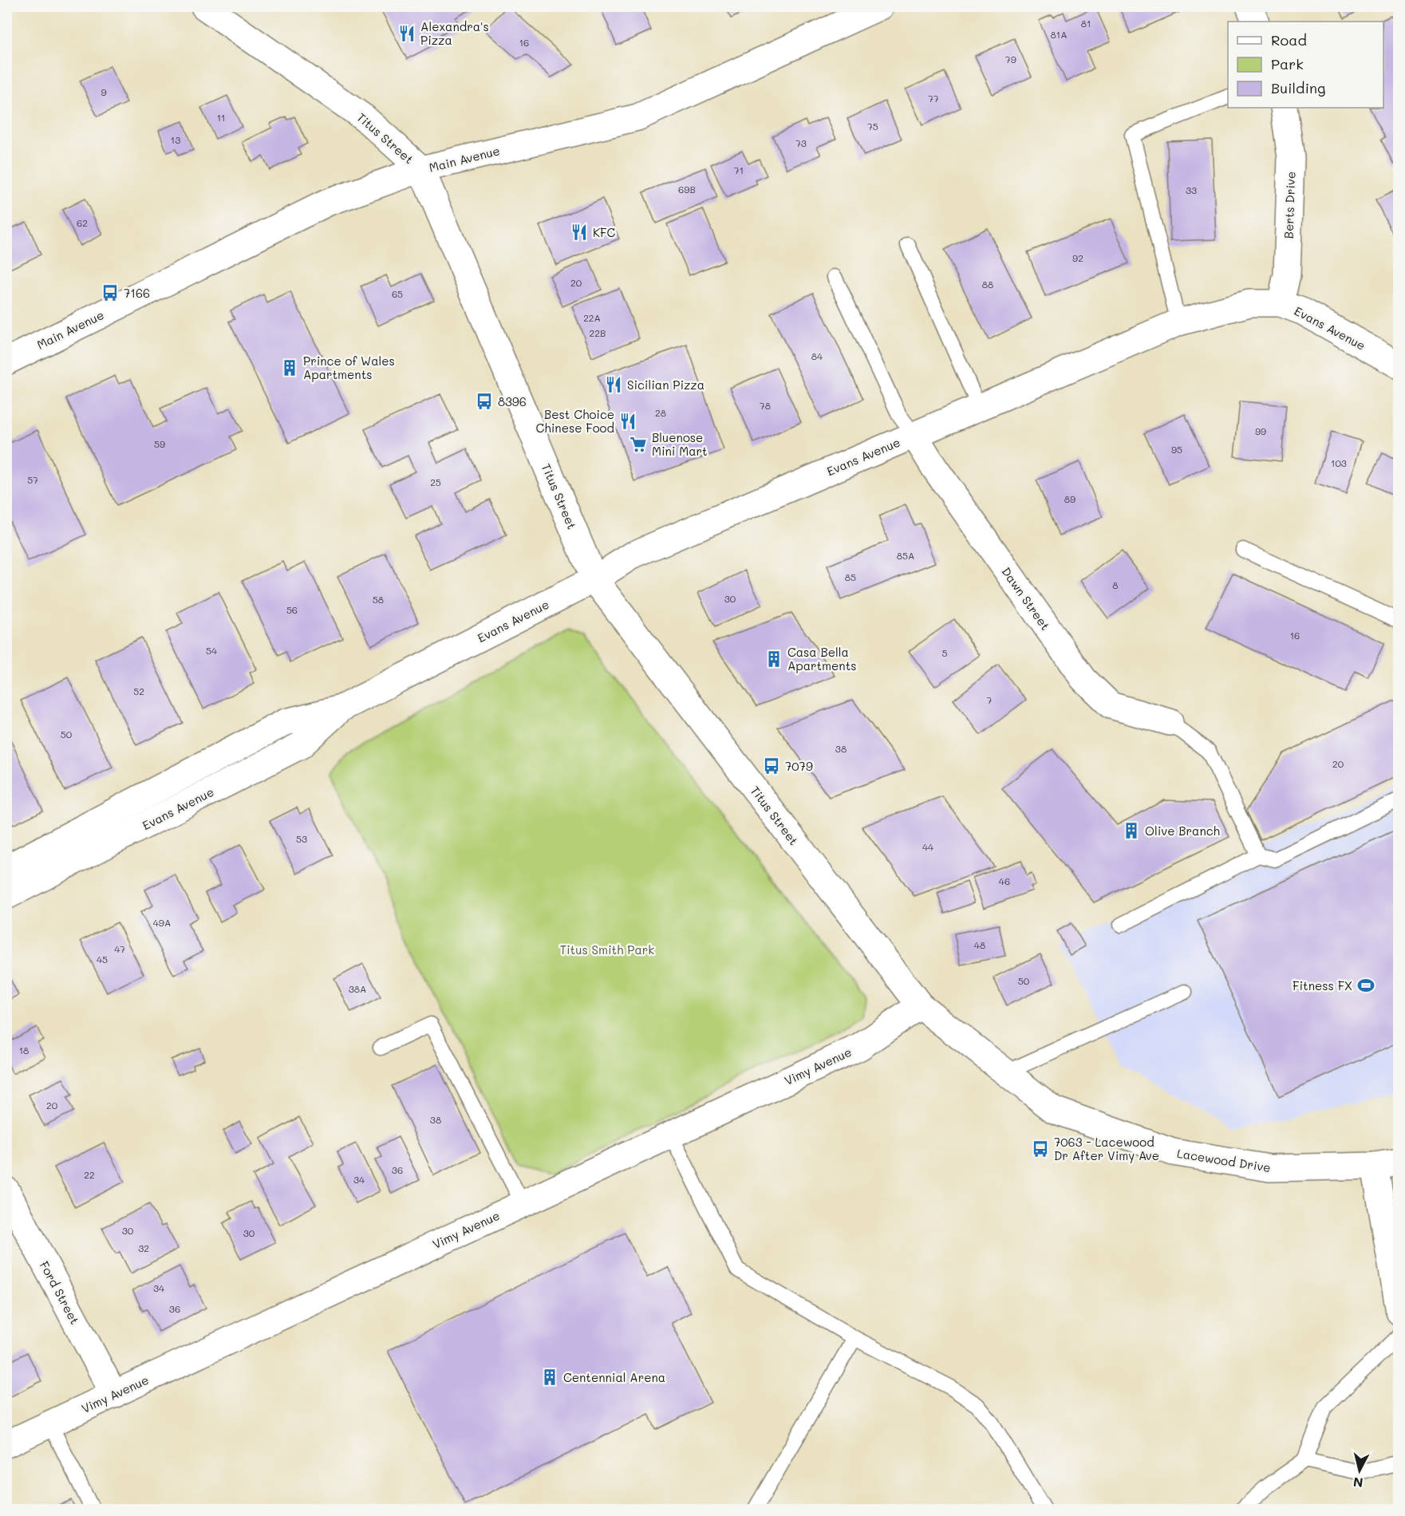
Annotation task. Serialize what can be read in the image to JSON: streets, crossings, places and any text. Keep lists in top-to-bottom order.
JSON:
{
  "streets": {
    "street": [
      "Titus Street",
      "Main Avenue",
      "Berts Drive",
      "Evans Avenue",
      "Dawn Street",
      "Vimy Avenue",
      "Lacewood Drive",
      "Ford Street"
    ]
  },
  "crossings": [
    ["Titus Street", "Main Avenue"],
    ["Titus Street", "Evans Avenue"],
    ["Titus Street", "Vimy Avenue"],
    ["Titus Street", "Lacewood Drive"],
    ["Berts Drive", "Evans Avenue"],
    ["Evans Avenue", "Dawn Street"],
    ["Vimy Avenue", "Lacewood Drive"],
    ["Vimy Avenue", "Ford Street"]
  ],
  "parks": ["Titus Smith Park"],
  "places": {
    "restaurant": [
      "Alexandra's Pizza",
      "KFC",
      "Sicilian Pizza",
      "Best Choice Chinese Food"
    ],
    "bus stop": [
      "7166",
      "8396",
      "7079",
      "7063 - Lacewood Dr After Vimy Ave"
    ],
    "building": [
      "Prince of Wales Apartments",
      "Casa Bella Apartments",
      "Olive Branch",
      "Centennial Arena"
    ],
    "supermarket": ["Bluenose Mini Mart"],
    "sports": ["Fitness FX"]
  },
  "house_numbers": [
    "81",
    "81A",
    "16",
    "79",
    "9",
    "77",
    "11",
    "75",
    "13",
    "73",
    "71",
    "69B",
    "33",
    "62",
    "92",
    "20",
    "88",
    "65",
    "22A",
    "22B",
    "84",
    "78",
    "28",
    "99",
    "59",
    "95",
    "103",
    "57",
    "25",
    "89",
    "85A",
    "85",
    "8",
    "30",
    "58",
    "56",
    "16",
    "54",
    "5",
    "52",
    "7",
    "50",
    "38",
    "20",
    "53",
    "44",
    "46",
    "49A",
    "48",
    "47",
    "45",
    "50",
    "38A",
    "18",
    "20",
    "38",
    "36",
    "22",
    "34",
    "30",
    "30",
    "32",
    "34",
    "36"
  ],
  "legend": ["Road", "Park", "Building"],
  "north": "bottom"
}
